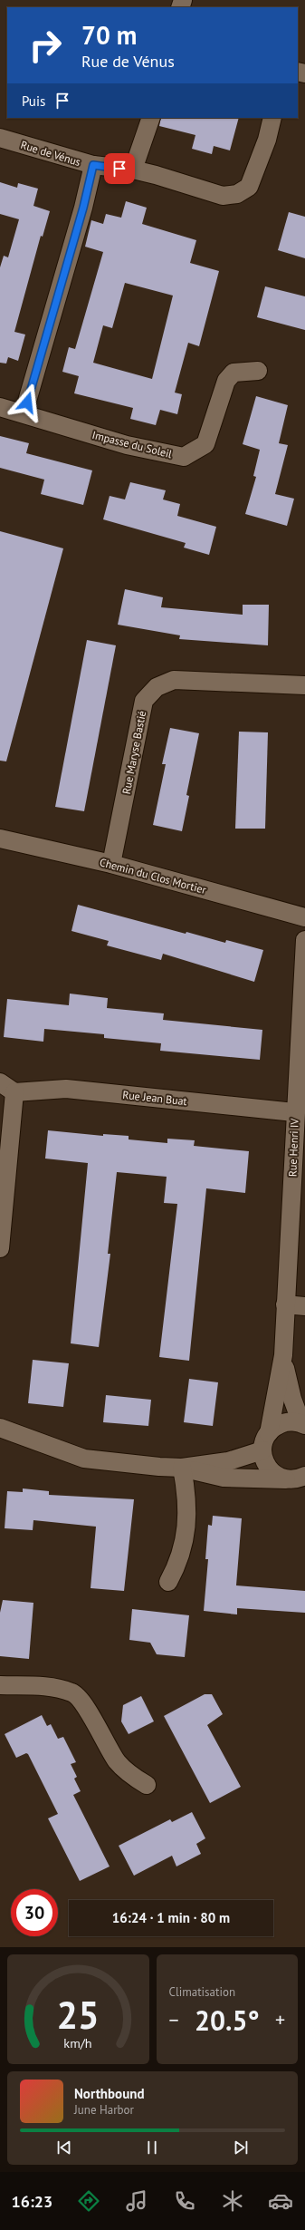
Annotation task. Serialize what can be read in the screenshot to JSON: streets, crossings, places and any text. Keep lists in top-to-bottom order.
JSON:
{
  "streets": {
    "street": [
      "Rue de Vénus",
      "Impasse du Soleil",
      "Rue Maryse Bastié",
      "Chemin du Clos Mortier",
      "Rue Jean Buat",
      "Rue Henri IV"
    ]
  },
  "crossings": [
    ["Rue Maryse Bastié", "Chemin du Clos Mortier"],
    ["Rue Jean Buat", "Rue Henri IV"]
  ],
  "page": {
    "turn": ["70 m", "Rue de Vénus"],
    "then": "Puis",
    "limit": "30",
    "trip": "16:24 · 1 min · 80 m",
    "tile": "Climatisation",
    "heat": ["−", "20.5°", "+"],
    "song": ["Northbound", "June Harbor"],
    "tabs": "16:23",
    "gauge": ["25", "km/h"]
  }
}
